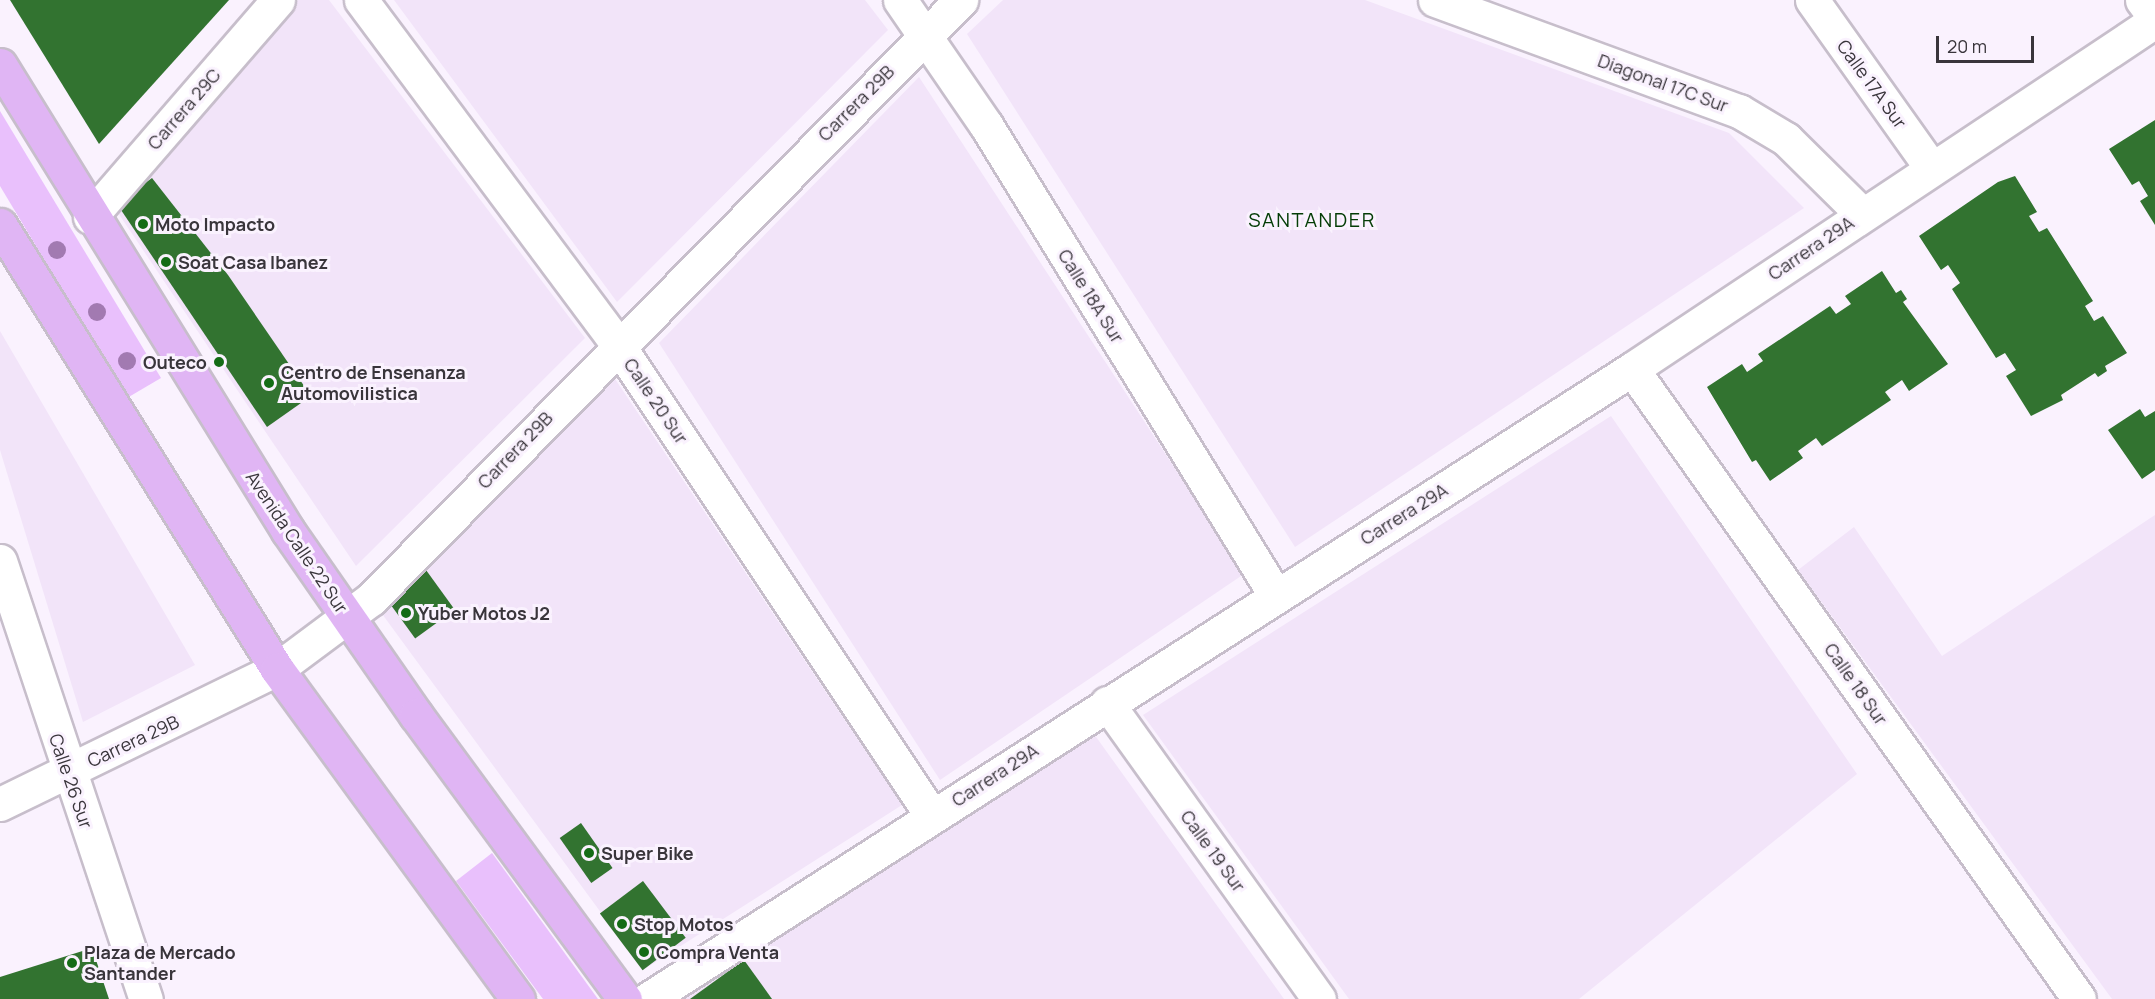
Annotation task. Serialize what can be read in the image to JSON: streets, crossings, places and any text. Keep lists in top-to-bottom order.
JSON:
{
  "streets": {
    "main road": ["Avenida Calle 22 Sur"],
    "street": [
      "Diagonal 17C Sur",
      "Calle 17A Sur",
      "Carrera 29B",
      "Carrera 29C",
      "Carrera 29A",
      "Calle 18A Sur",
      "Calle 20 Sur",
      "Calle 18 Sur",
      "Calle 26 Sur",
      "Calle 19 Sur"
    ]
  },
  "crossings": [
    ["Diagonal 17C Sur", "Carrera 29A"],
    ["Calle 17A Sur", "Carrera 29A"],
    ["Carrera 29B", "Calle 18A Sur"],
    ["Carrera 29B", "Calle 20 Sur"],
    ["Carrera 29B", "Avenida Calle 22 Sur"],
    ["Carrera 29B", "Calle 26 Sur"],
    ["Carrera 29C", "Avenida Calle 22 Sur"],
    ["Carrera 29A", "Calle 18A Sur"],
    ["Carrera 29A", "Calle 20 Sur"],
    ["Carrera 29A", "Calle 18 Sur"],
    ["Carrera 29A", "Calle 19 Sur"]
  ],
  "districts": ["SANTANDER"],
  "places": [
    "Moto Impacto",
    "Soat Casa Ibanez",
    "Outeco",
    "Centro de Ensenanza Automovilistica",
    "Yuber Motos J2",
    "Super Bike",
    "Stop Motos",
    "Compra Venta",
    "Plaza de Mercado Santander"
  ],
  "scale_bar": "20 m"
}
